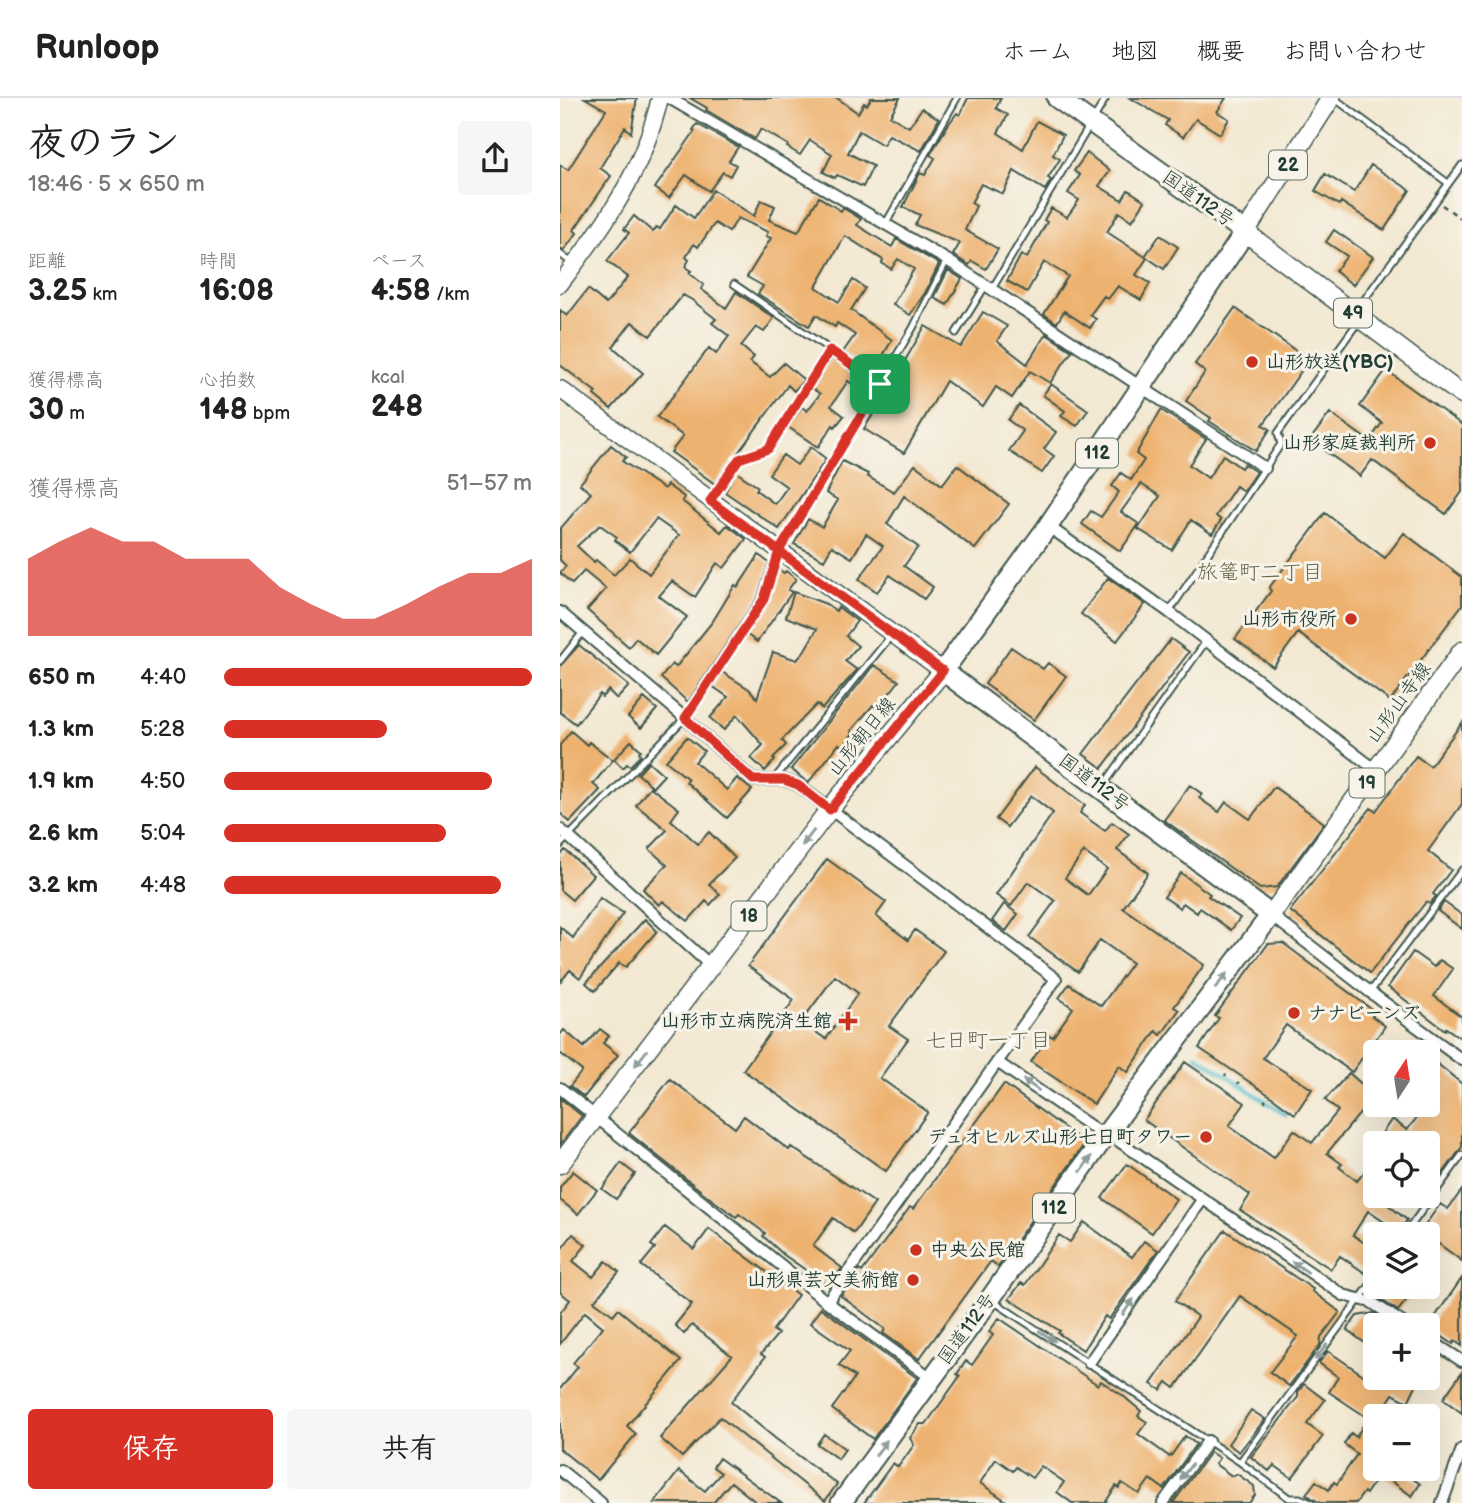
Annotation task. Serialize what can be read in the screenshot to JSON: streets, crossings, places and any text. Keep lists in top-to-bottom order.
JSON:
{
  "streets": {
    "highway": ["国道112号", "112"],
    "main road": [
      "22",
      "49",
      "山形山寺線",
      "山形朝日線",
      "19",
      "18"
    ]
  },
  "crossings": [
    ["22", "国道112号"],
    ["22", "49"],
    ["国道112号", "49"],
    ["国道112号", "山形山寺線"],
    ["国道112号", "山形朝日線"]
  ],
  "one_way": ["山形朝日線"],
  "districts": ["旅篭町二丁目", "七日町一丁目"],
  "places": {
    "other": [
      "山形放送(YBC)",
      "山形家庭裁判所",
      "山形市役所",
      "ナナビーンズ",
      "デュオヒルズ山形七日町タワー",
      "中央公民館",
      "山形県芸文美術館"
    ],
    "health": ["山形市立病院済生館"]
  },
  "north": "top",
  "page": {
    "header": "Runloop",
    "nav": [
      "ホーム",
      "地図",
      "概要",
      "お問い合わせ"
    ],
    "heading": ["夜のラン", "18:46 · 5 × 650 m"],
    "stats": [
      ["距離", "3.25 km"],
      ["時間", "16:08"],
      ["ペース", "4:58 /km"],
      ["獲得標高", "30 m"],
      ["心拍数", "148 bpm"],
      ["kcal", "248"]
    ],
    "chart": ["獲得標高", "51–57 m"],
    "list": [
      {
        "name": "650 m",
        "note": "4:40"
      },
      {
        "name": "1.3 km",
        "note": "5:28"
      },
      {
        "name": "1.9 km",
        "note": "4:50"
      },
      {
        "name": "2.6 km",
        "note": "5:04"
      },
      {
        "name": "3.2 km",
        "note": "4:48"
      }
    ],
    "map_buttons": ["+", "−"],
    "buttons": ["保存", "共有"]
  }
}
